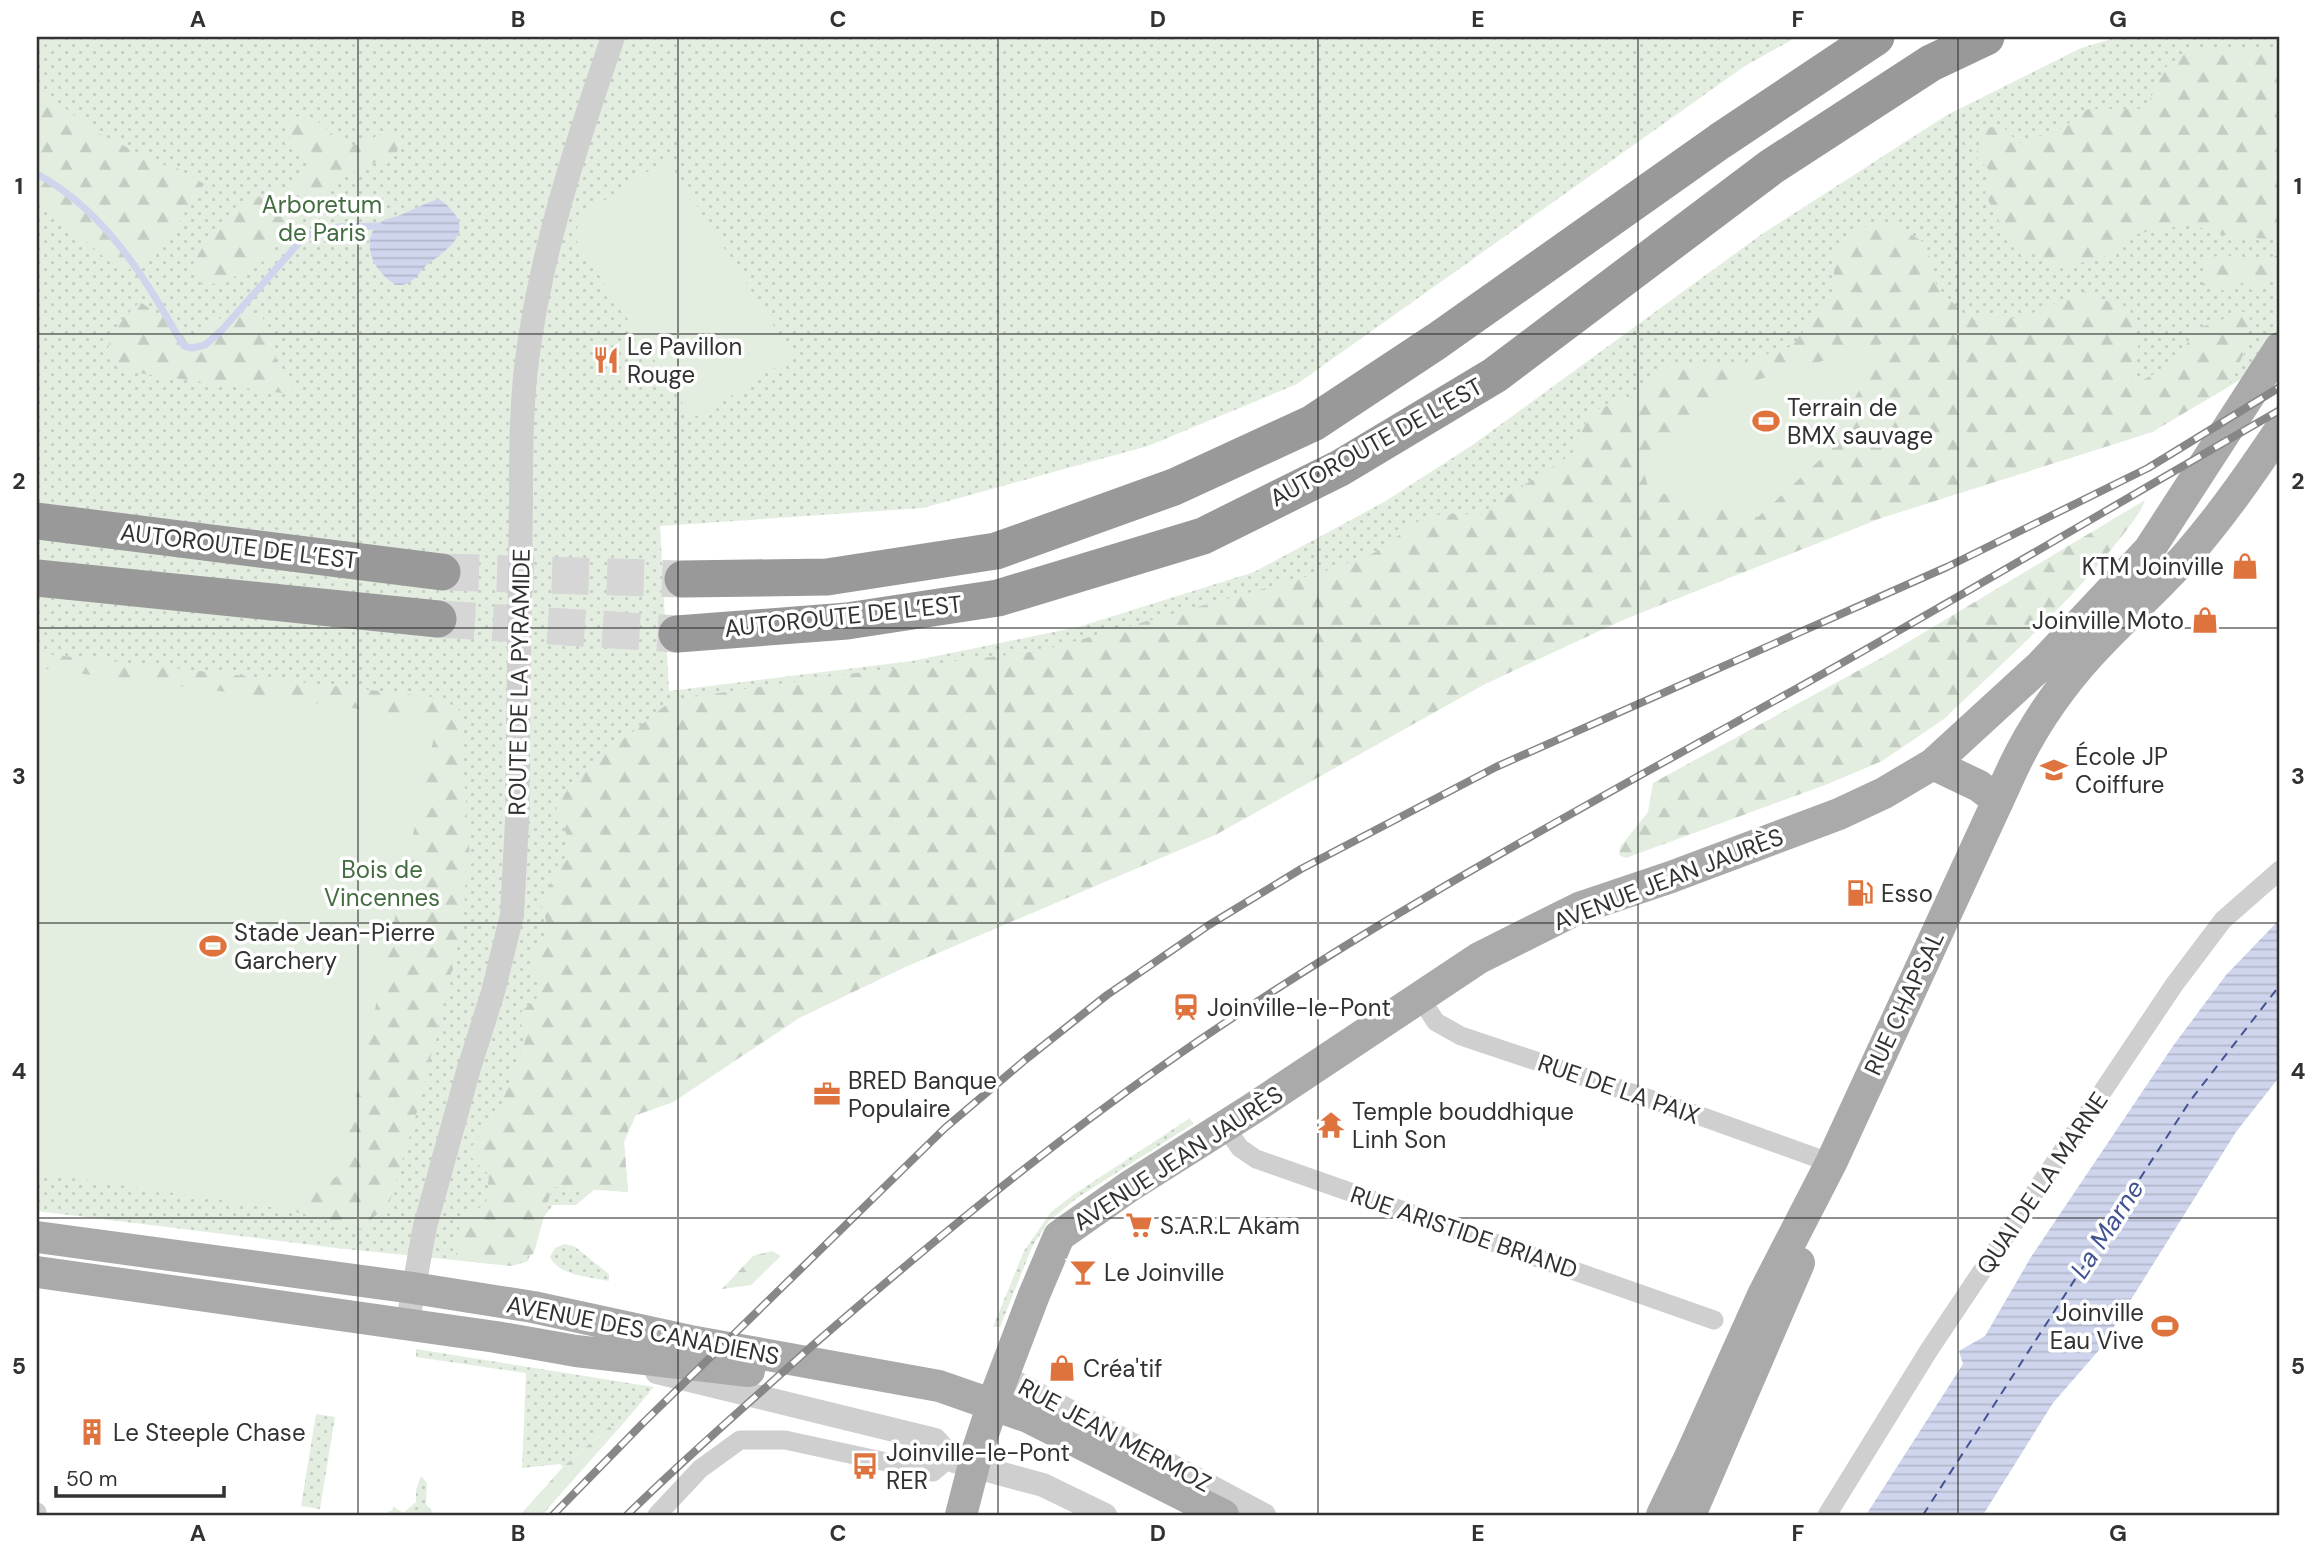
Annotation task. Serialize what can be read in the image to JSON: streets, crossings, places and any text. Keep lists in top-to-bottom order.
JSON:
{
  "streets": {
    "highway": ["AUTOROUTE DE L’EST"],
    "main road": ["AVENUE JEAN JAURÈS", "RUE CHAPSAL", "AVENUE DES CANADIENS"],
    "street": [
      "ROUTE DE LA PYRAMIDE",
      "RUE DE LA PAIX",
      "QUAI DE LA MARNE",
      "RUE ARISTIDE BRIAND",
      "RUE JEAN MERMOZ"
    ]
  },
  "crossings": [
    ["ROUTE DE LA PYRAMIDE", "AVENUE DES CANADIENS"],
    ["AVENUE JEAN JAURÈS", "RUE DE LA PAIX"],
    ["AVENUE JEAN JAURÈS", "RUE ARISTIDE BRIAND"],
    ["AVENUE JEAN JAURÈS", "RUE JEAN MERMOZ"],
    ["RUE CHAPSAL", "RUE DE LA PAIX"]
  ],
  "water": ["La Marne"],
  "parks": ["Arboretum de Paris", "Bois de Vincennes"],
  "places": {
    "restaurant": ["Le Pavillon Rouge"],
    "sports": ["Terrain de BMX sauvage", "Stade Jean-Pierre Garchery", "Joinville Eau Vive"],
    "shop": ["KTM Joinville", "Joinville Moto", "Créa'tif"],
    "school or university": ["École JP Coiffure"],
    "fuel station": ["Esso"],
    "station": ["Joinville-le-Pont"],
    "office": ["BRED Banque Populaire"],
    "temple": ["Temple bouddhique Linh Son"],
    "supermarket": ["S.A.R.L Akam"],
    "bar": ["Le Joinville"],
    "building": ["Le Steeple Chase"],
    "bus stop": ["Joinville-le-Pont RER"]
  },
  "scale_bar": "50 m",
  "grid": {
    "columns": [
      "A",
      "B",
      "C",
      "D",
      "E",
      "F",
      "G"
    ],
    "rows": [
      "1",
      "2",
      "3",
      "4",
      "5"
    ]
  }
}
